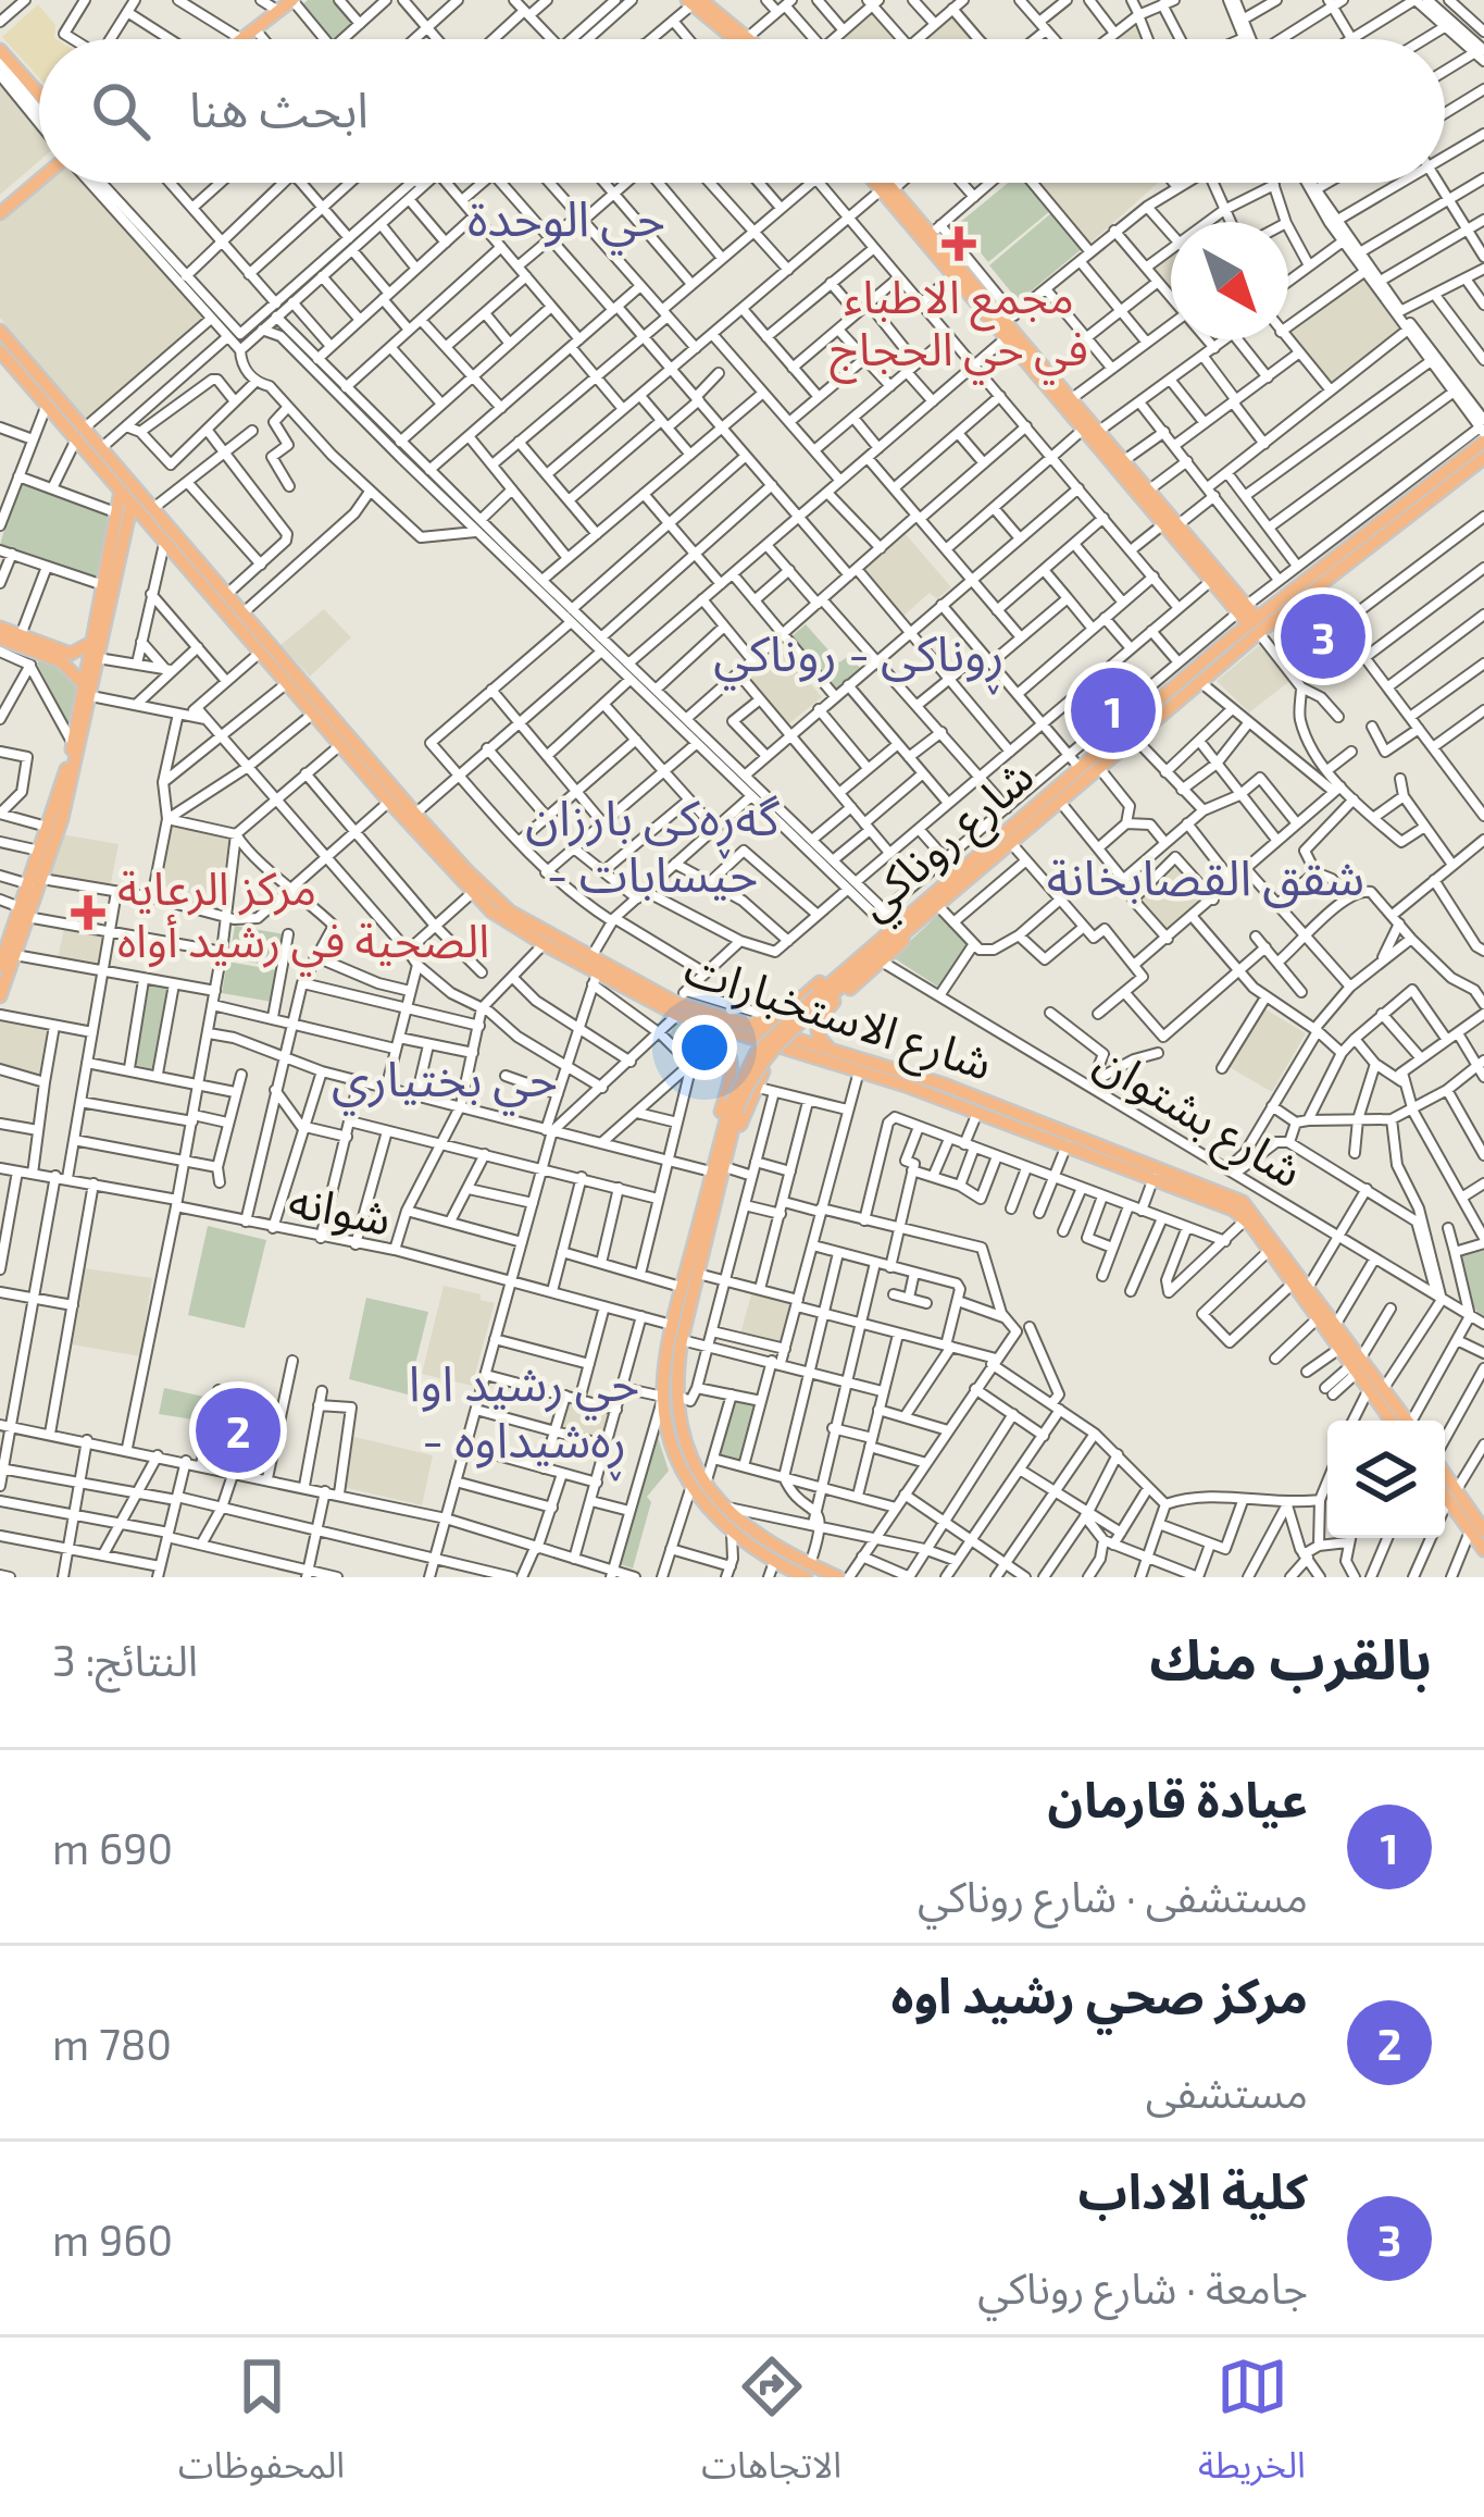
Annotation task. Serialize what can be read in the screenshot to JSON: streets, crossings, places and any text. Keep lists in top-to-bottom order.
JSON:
{
  "streets": {
    "main road": ["شارع روناكي", "شارع الاستخبارات"],
    "street": ["شارع بشتوان", "شوانە"]
  },
  "districts": [
    "حي الوحدة",
    "ڕوناکی - روناكي",
    "گەڕەکی بارزان - حیسابات",
    "شقق القصابخانة",
    "حي بختياري",
    "حي رشيد اوا - ڕەشیداوە"
  ],
  "places": {
    "health": ["مجمع الاطباء في حي الحجاج", "مركز الرعاية الصحية في رشيد أواه"]
  },
  "north": "bottom right",
  "page": {
    "search": "ابحث هنا",
    "pins": ["3", "1", "2"],
    "heading": ["بالقرب منك", "النتائج: 3"],
    "list": [
      {
        "mark": "1",
        "name": "عيادة قارمان",
        "note": "مستشفى · شارع روناكي",
        "value": "690 m"
      },
      {
        "mark": "2",
        "name": "مركز صحي رشيد اوه",
        "note": "مستشفى",
        "value": "780 m"
      },
      {
        "mark": "3",
        "name": "كلية الاداب",
        "note": "جامعة · شارع روناكي",
        "value": "960 m"
      }
    ],
    "nav": ["الخريطة", "الاتجاهات", "المحفوظات"]
  }
}
